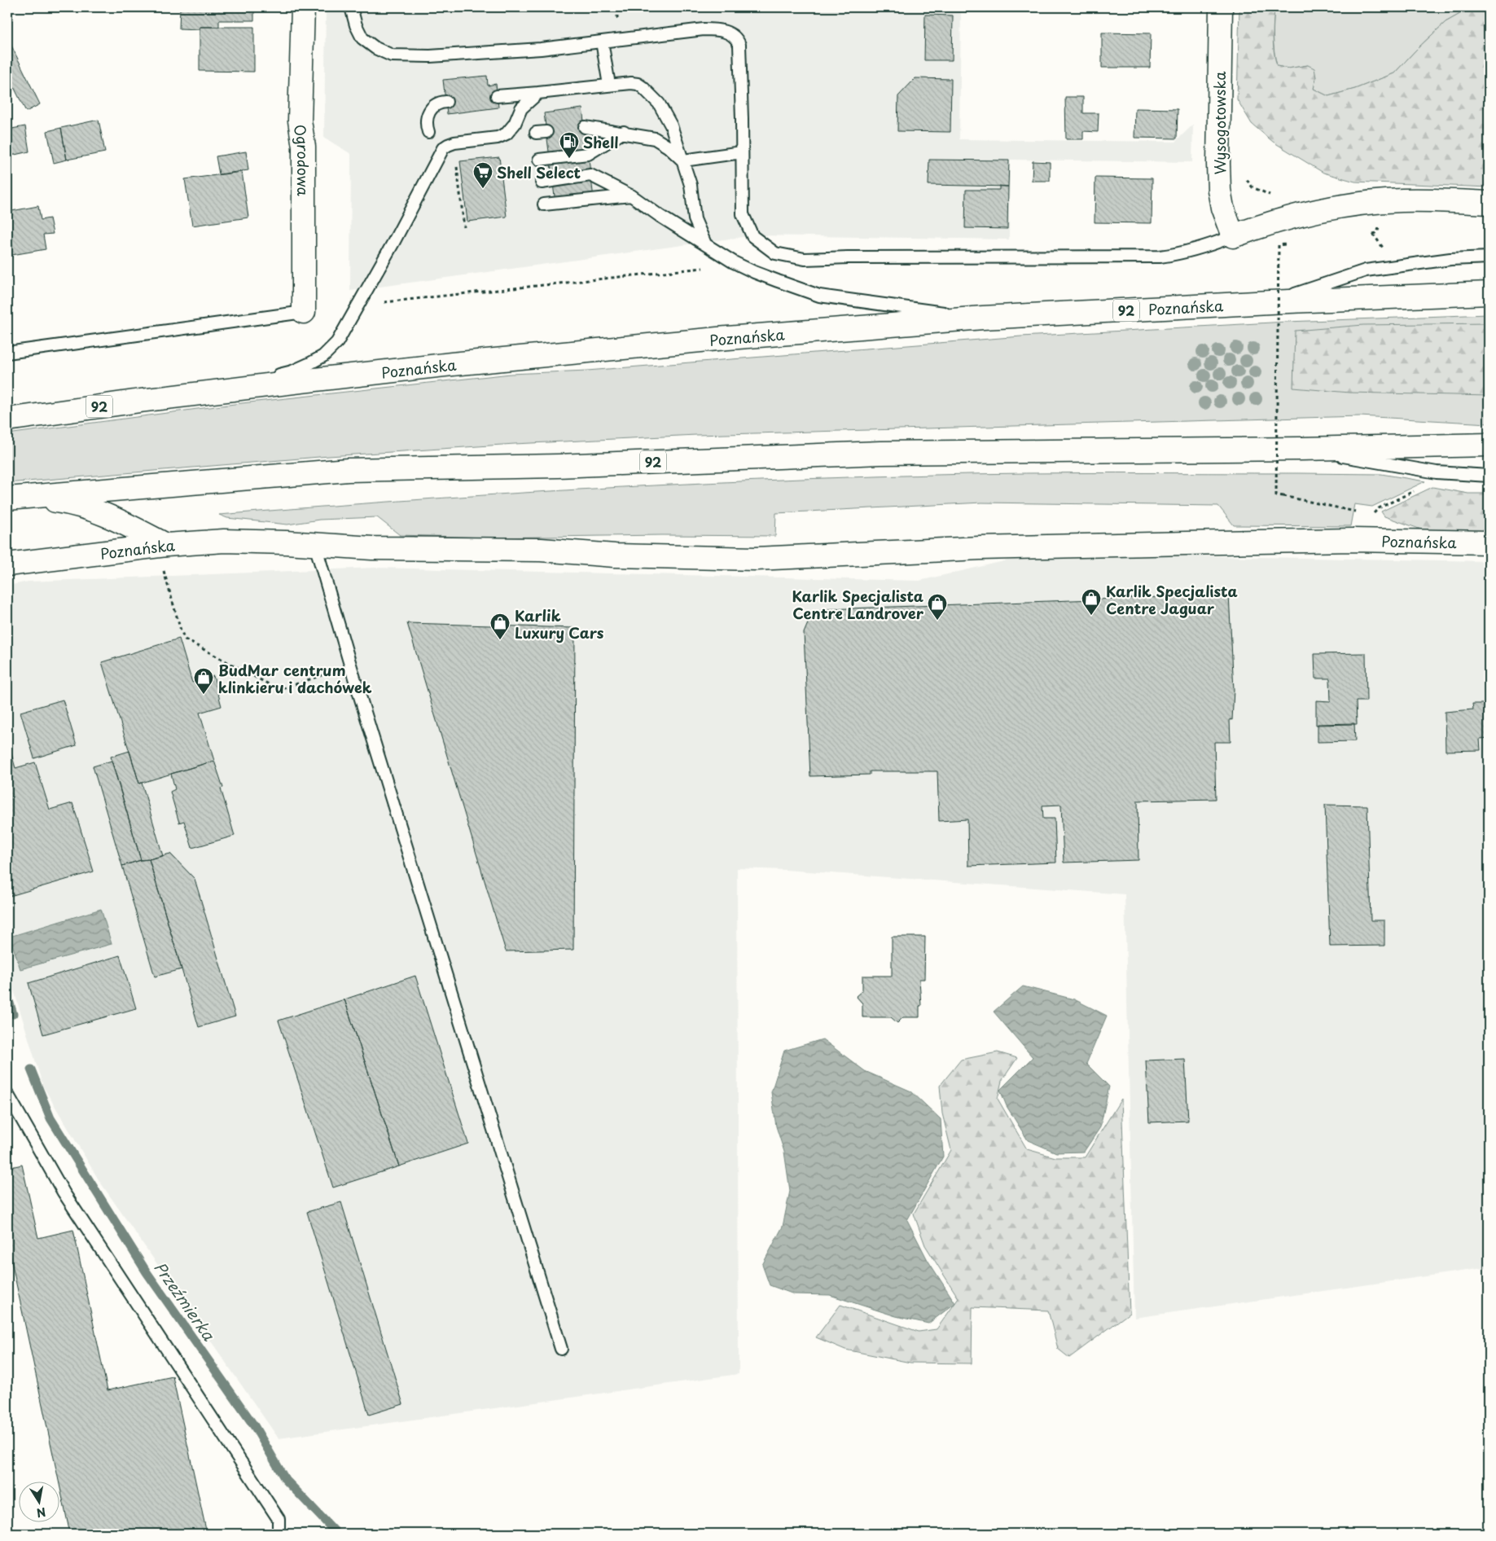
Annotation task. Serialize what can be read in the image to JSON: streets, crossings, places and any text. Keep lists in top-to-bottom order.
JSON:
{
  "streets": {
    "main road": [
      "Wysogotowska",
      "Ogrodowa",
      "Poznańska",
      "92"
    ]
  },
  "water": ["Przeźmierka"],
  "places": {
    "fuel station": ["Shell"],
    "supermarket": ["Shell Select"],
    "shop": [
      "Karlik Specjalista Centre Jaguar",
      "Karlik Specjalista Centre Landrover",
      "Karlik Luxury Cars",
      "BudMar centrum klinkieru i dachówek"
    ]
  },
  "north": "bottom"
}
